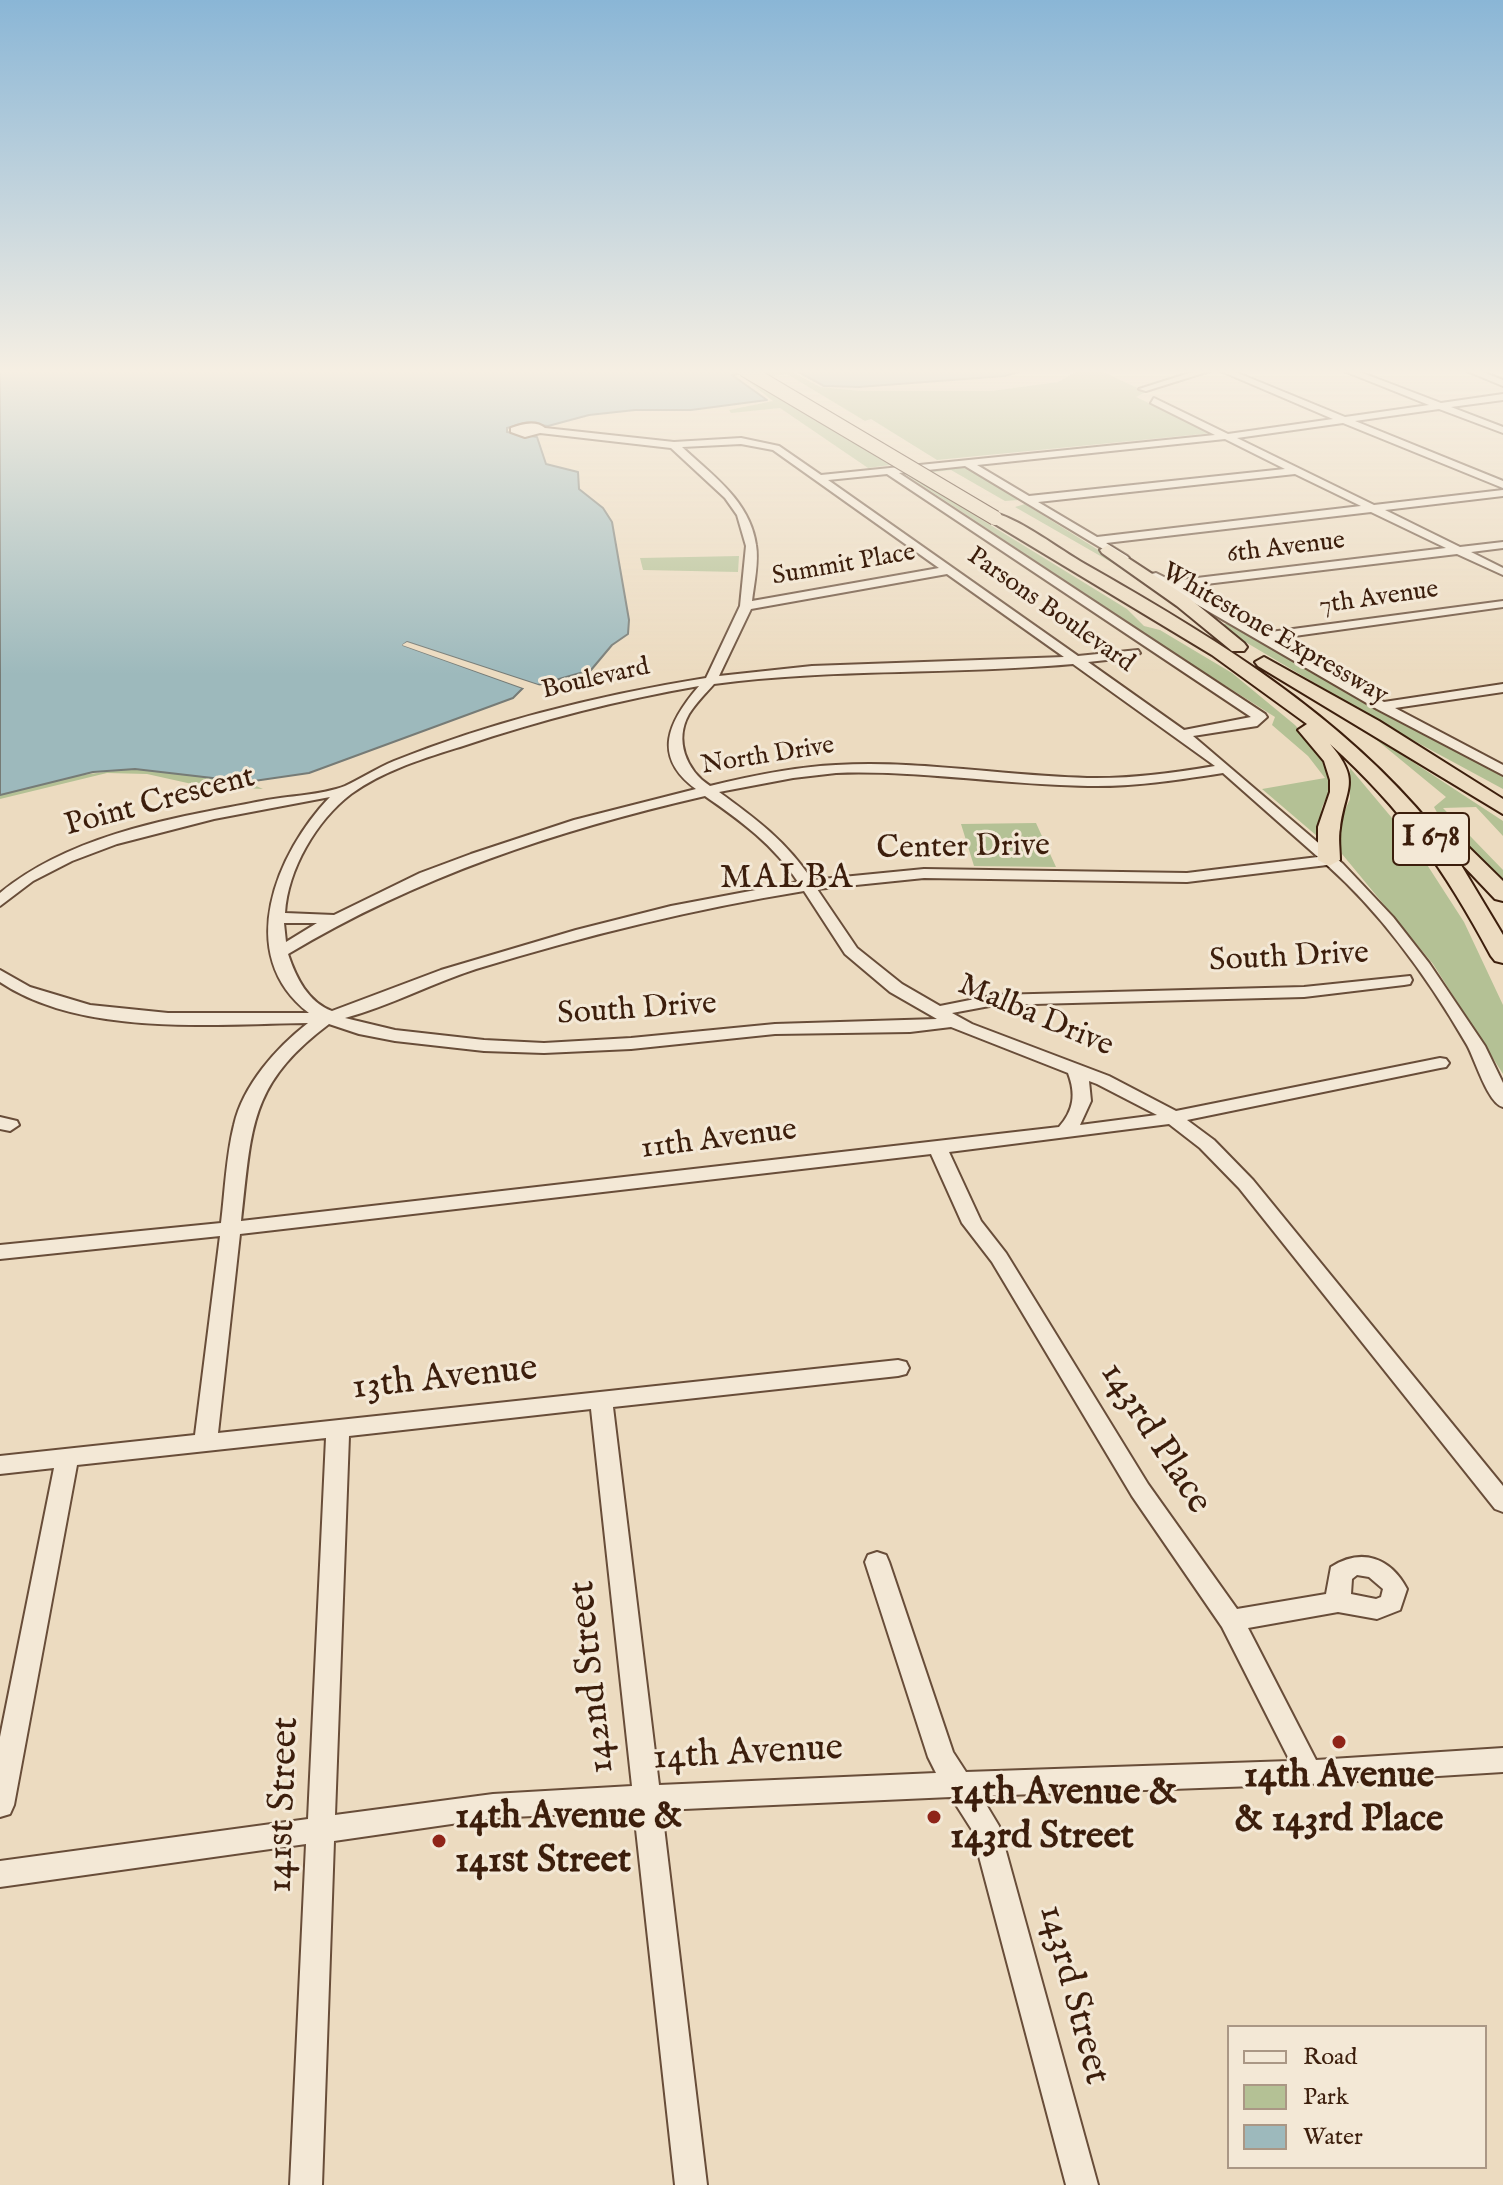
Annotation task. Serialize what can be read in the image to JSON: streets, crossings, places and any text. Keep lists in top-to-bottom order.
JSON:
{
  "streets": {
    "highway": ["Whitestone Expressway", "I 678"],
    "street": [
      "6th Avenue",
      "Summit Place",
      "7th Avenue",
      "Parsons Boulevard",
      "Boulevard",
      "North Drive",
      "Point Crescent",
      "Center Drive",
      "South Drive",
      "Malba Drive",
      "11th Avenue",
      "13th Avenue",
      "143rd Place",
      "142nd Street",
      "14th Avenue",
      "141st Street",
      "143rd Street"
    ]
  },
  "crossings": [
    ["Summit Place", "Parsons Boulevard"],
    ["Summit Place", "Malba Drive"],
    ["Parsons Boulevard", "Boulevard"],
    ["Parsons Boulevard", "North Drive"],
    ["Parsons Boulevard", "Center Drive"],
    ["Boulevard", "North Drive"],
    ["Boulevard", "Point Crescent"],
    ["Boulevard", "Center Drive"],
    ["Boulevard", "South Drive"],
    ["Boulevard", "Malba Drive"],
    ["North Drive", "Malba Drive"],
    ["Center Drive", "South Drive"],
    ["Center Drive", "Malba Drive"],
    ["South Drive", "Malba Drive"],
    ["Malba Drive", "11th Avenue"],
    ["11th Avenue", "143rd Place"],
    ["13th Avenue", "142nd Street"],
    ["13th Avenue", "141st Street"],
    ["143rd Place", "14th Avenue"],
    ["142nd Street", "14th Avenue"],
    ["14th Avenue", "141st Street"],
    ["14th Avenue", "143rd Street"]
  ],
  "districts": ["MALBA"],
  "places": ["14th Avenue & 143rd Place", "14th Avenue & 143rd Street", "14th Avenue & 141st Street"],
  "legend": ["Road", "Park", "Water"]
}
